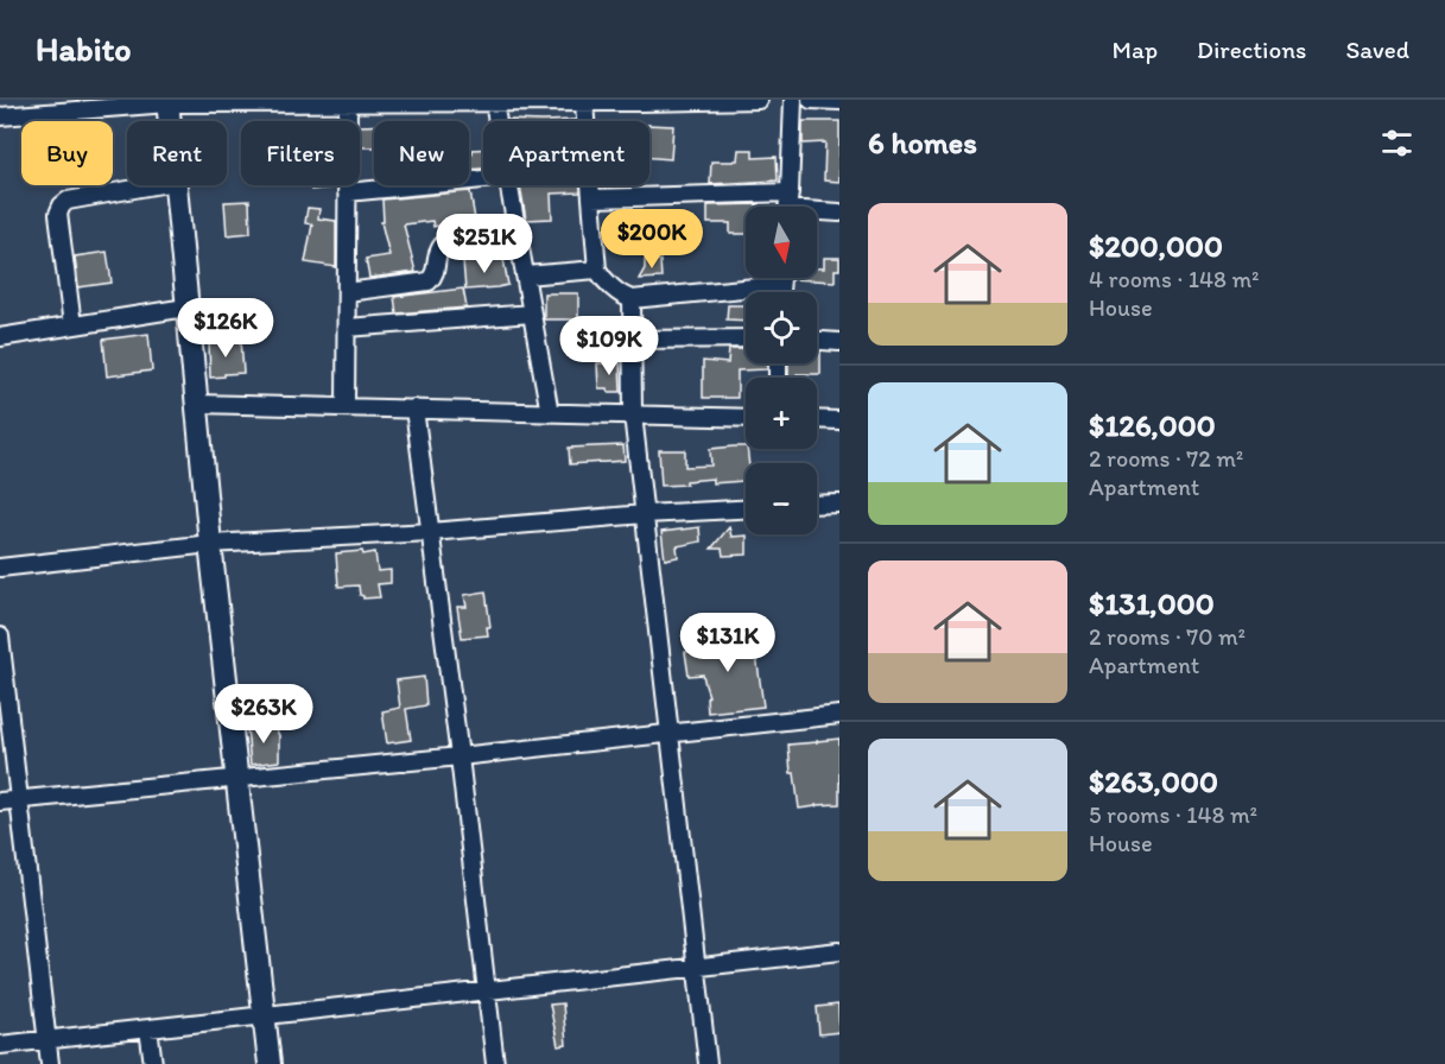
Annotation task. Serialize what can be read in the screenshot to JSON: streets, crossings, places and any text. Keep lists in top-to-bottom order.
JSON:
{
  "north": "bottom",
  "page": {
    "header": "Habito",
    "nav": ["Map", "Directions", "Saved"],
    "heading": "6 homes",
    "chip": [
      "Buy",
      "Rent",
      "Filters",
      "New",
      "Apartment"
    ],
    "list": [
      {
        "name": "$200,000",
        "note": "4 rooms · 148 m² · House"
      },
      {
        "name": "$126,000",
        "note": "2 rooms · 72 m² · Apartment"
      },
      {
        "name": "$131,000",
        "note": "2 rooms · 70 m² · Apartment"
      },
      {
        "name": "$263,000",
        "note": "5 rooms · 148 m² · House"
      }
    ],
    "map_buttons": ["+", "−"],
    "price": [
      "$200K",
      "$251K",
      "$126K",
      "$109K",
      "$131K",
      "$263K"
    ]
  }
}
